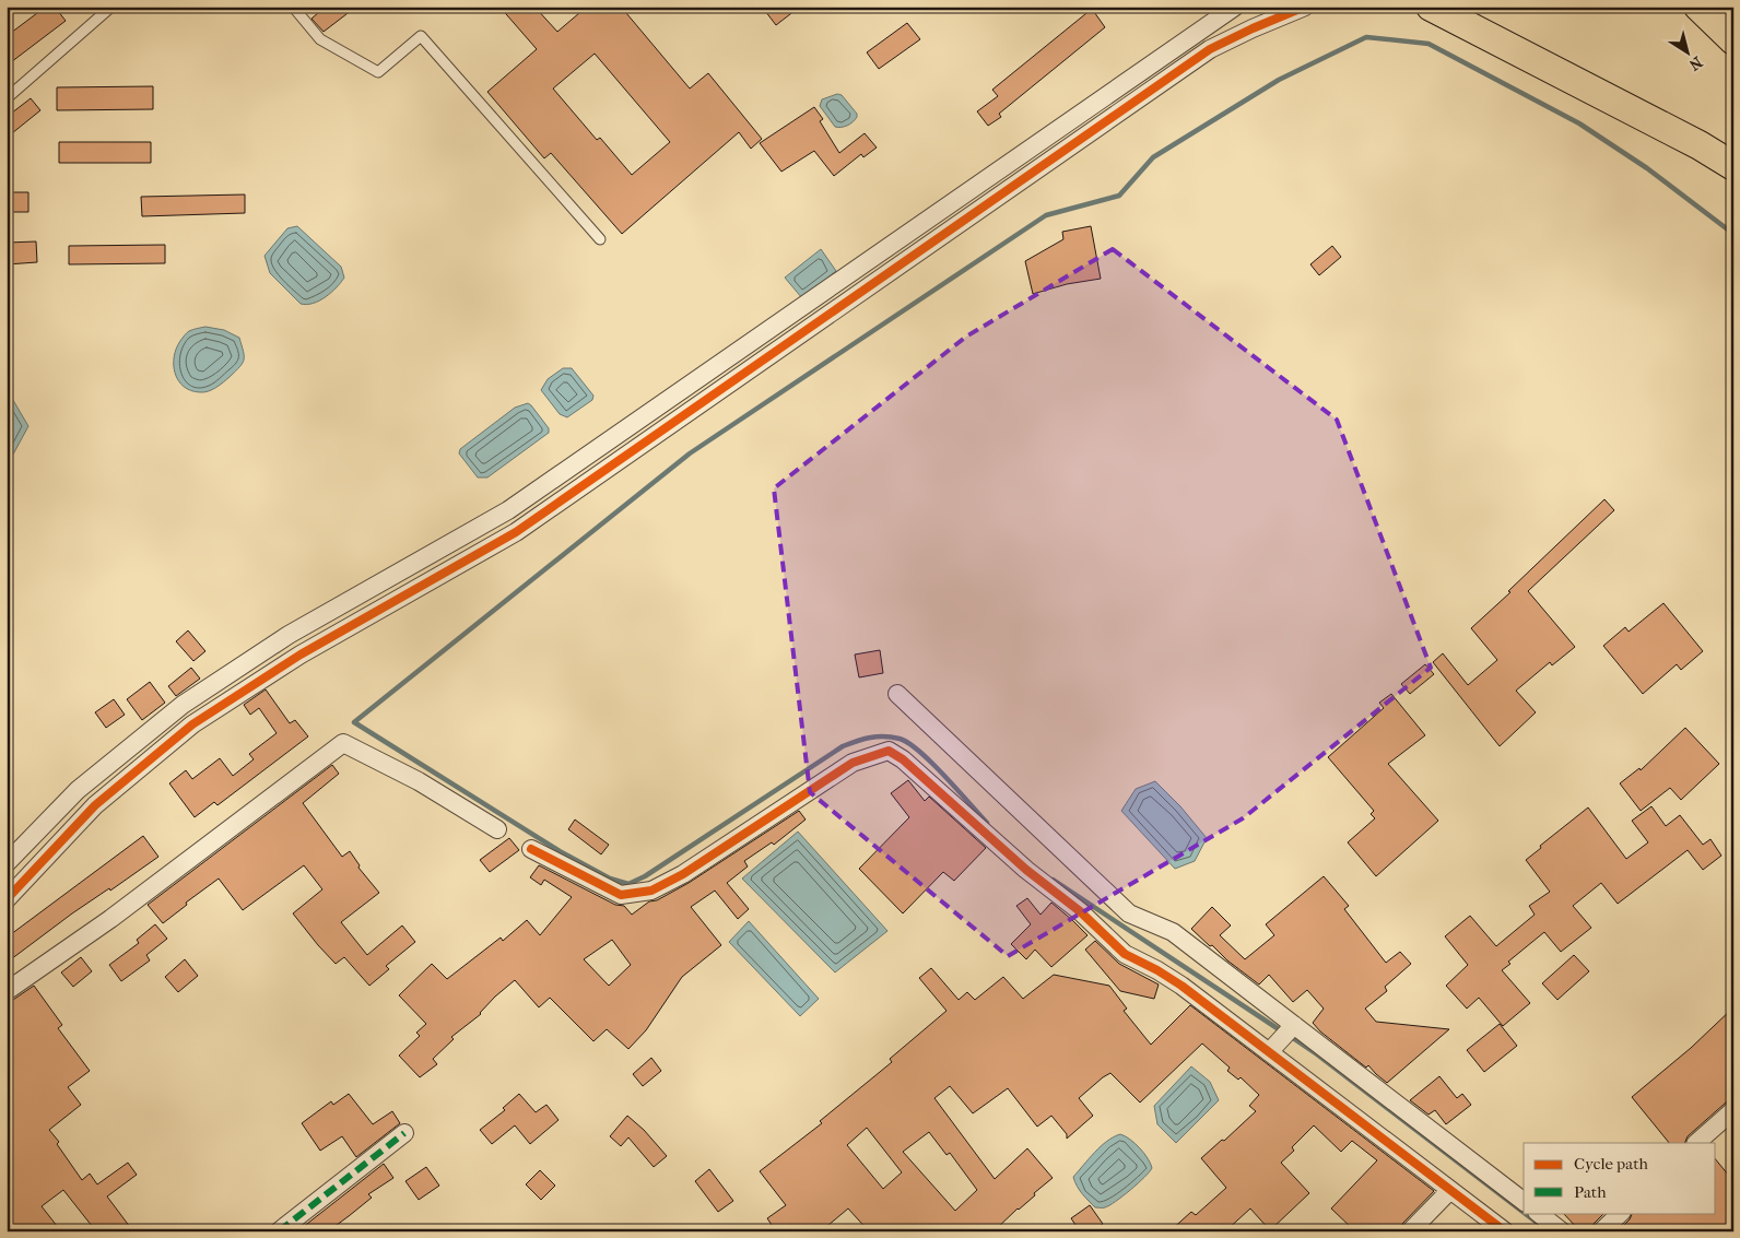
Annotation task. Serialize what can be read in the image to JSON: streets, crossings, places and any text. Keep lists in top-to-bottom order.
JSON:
{
  "legend": ["Cycle path", "Path"],
  "north": "bottom right"
}
